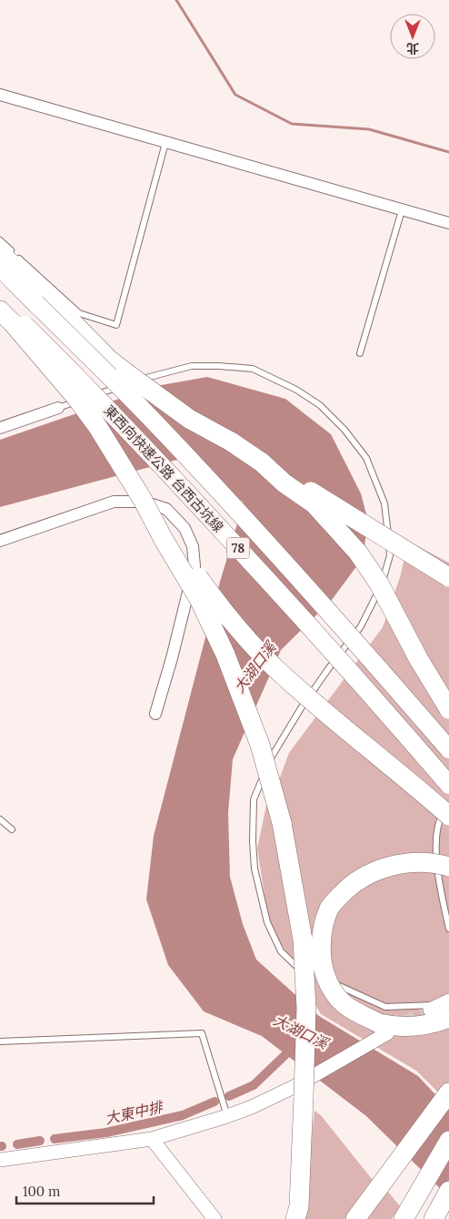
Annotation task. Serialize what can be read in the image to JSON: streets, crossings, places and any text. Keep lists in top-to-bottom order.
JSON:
{
  "streets": {
    "highway": ["東西向快速公路 台西古坑線", "78"]
  },
  "water": ["大湖口溪", "大東中排"],
  "scale_bar": "100 m",
  "north": "bottom"
}
